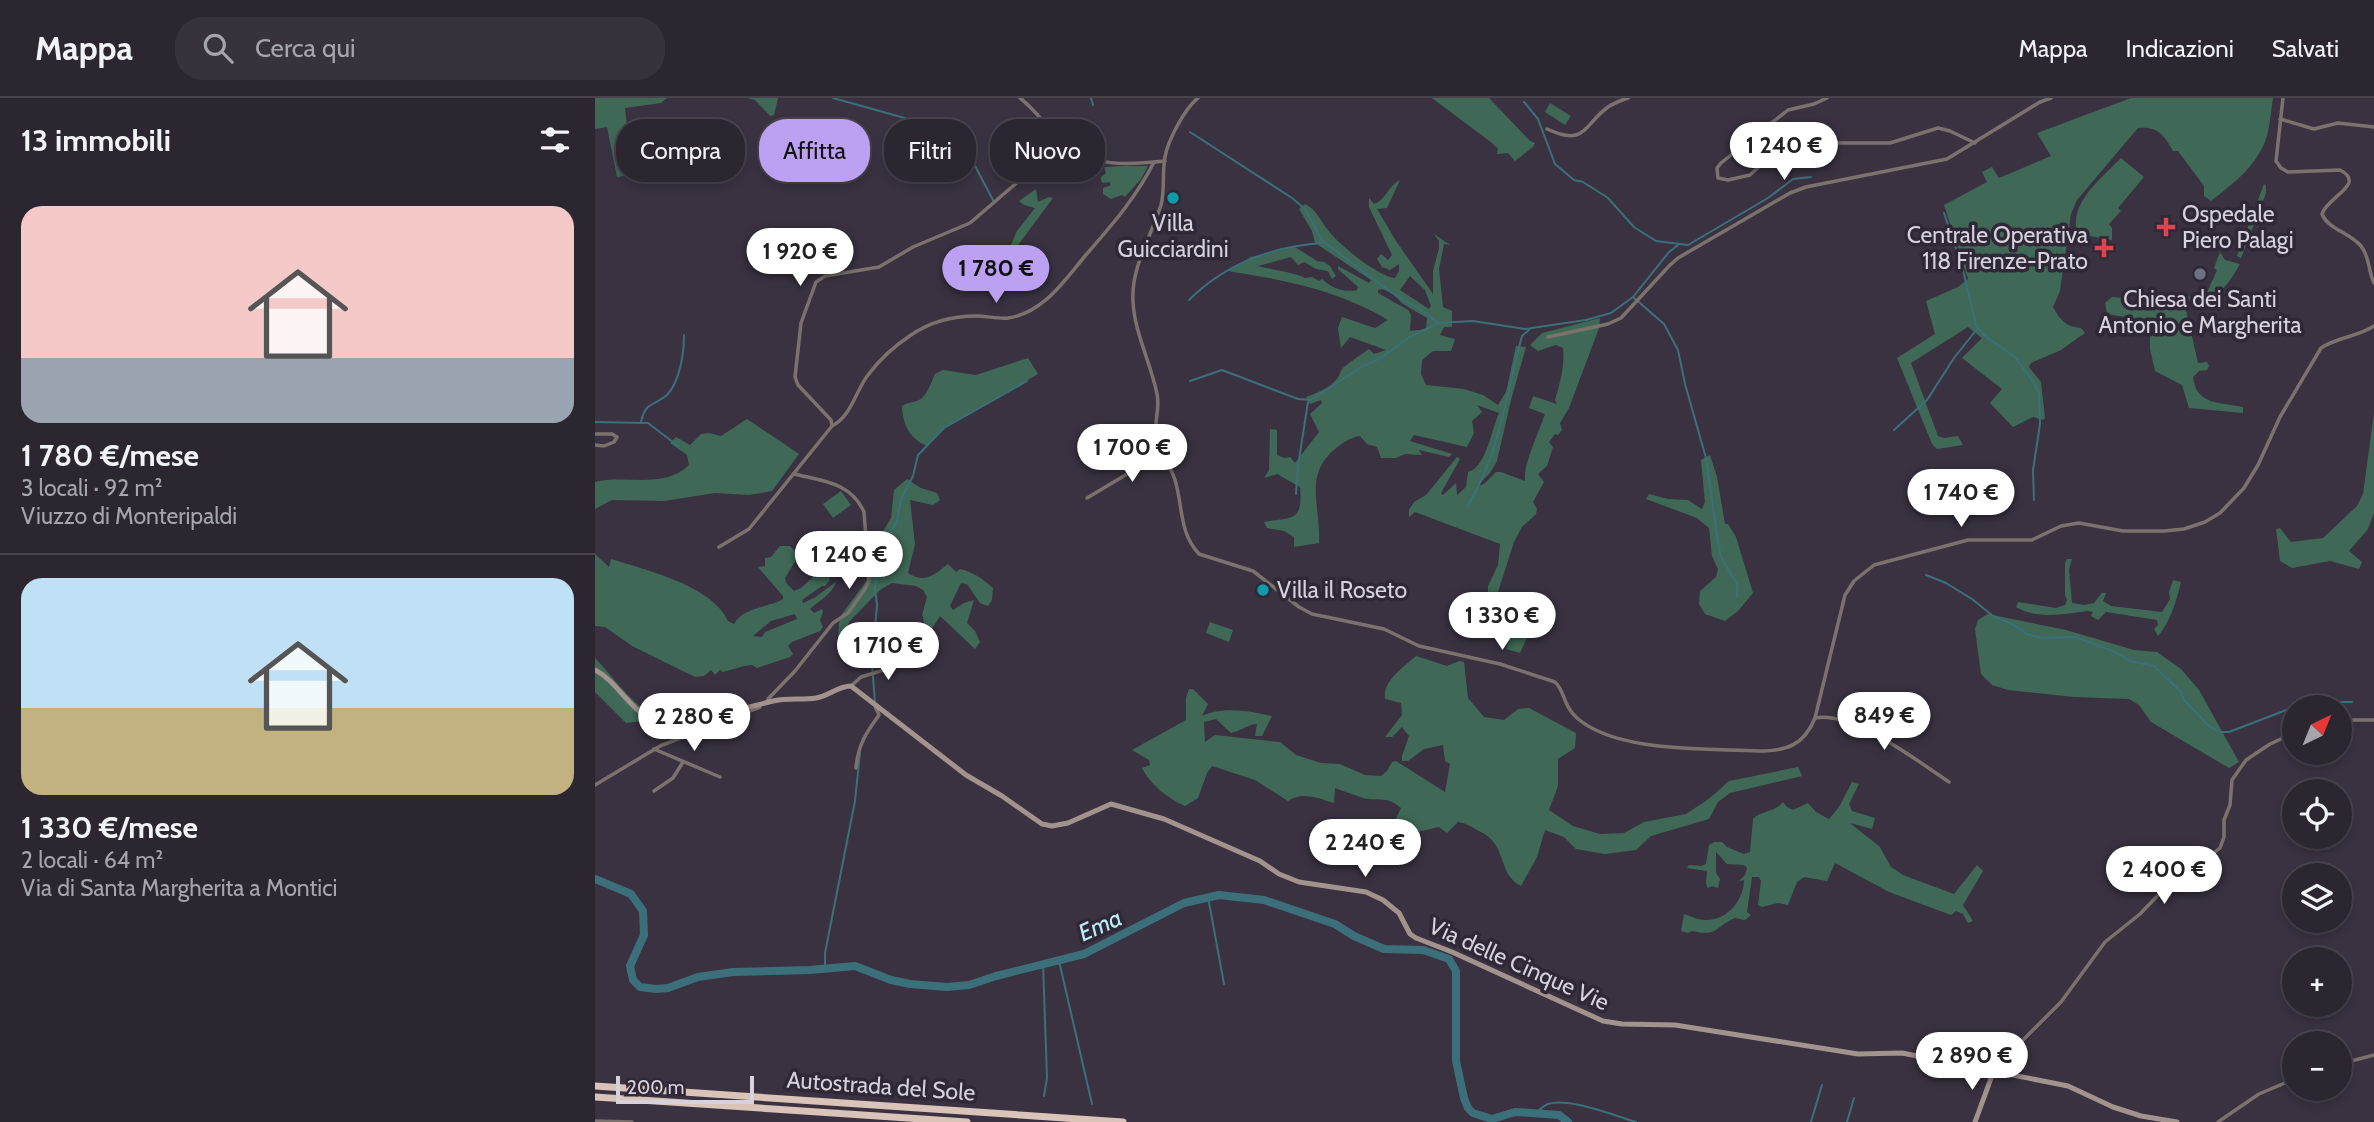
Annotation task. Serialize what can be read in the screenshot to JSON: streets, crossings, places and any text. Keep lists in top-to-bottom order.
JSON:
{
  "streets": {
    "highway": ["Autostrada del Sole"],
    "street": ["Via delle Cinque Vie"]
  },
  "water": ["Ema"],
  "places": {
    "other": ["Villa Guicciardini", "Chiesa dei Santi Antonio e Margherita", "Villa il Roseto"],
    "health": ["Ospedale Piero Palagi", "Centrale Operativa 118 Firenze-Prato"]
  },
  "scale_bar": "200 m",
  "north": "top right",
  "page": {
    "header": "Mappa",
    "search": "Cerca qui",
    "nav": ["Mappa", "Indicazioni", "Salvati"],
    "heading": "13 immobili",
    "chip": [
      "Compra",
      "Affitta",
      "Filtri",
      "Nuovo"
    ],
    "price": [
      "1 240 €",
      "1 920 €",
      "1 780 €",
      "1 700 €",
      "1 740 €",
      "1 240 €",
      "1 330 €",
      "1 710 €",
      "849 €",
      "2 280 €",
      "2 240 €",
      "2 400 €",
      "2 890 €"
    ],
    "list": [
      {
        "name": "1 780 €/mese",
        "note": "3 locali · 92 m² · Viuzzo di Monteripaldi"
      },
      {
        "name": "1 330 €/mese",
        "note": "2 locali · 64 m² · Via di Santa Margherita a Montici"
      }
    ],
    "map_buttons": ["+", "−"],
    "scale": "200 m"
  }
}
